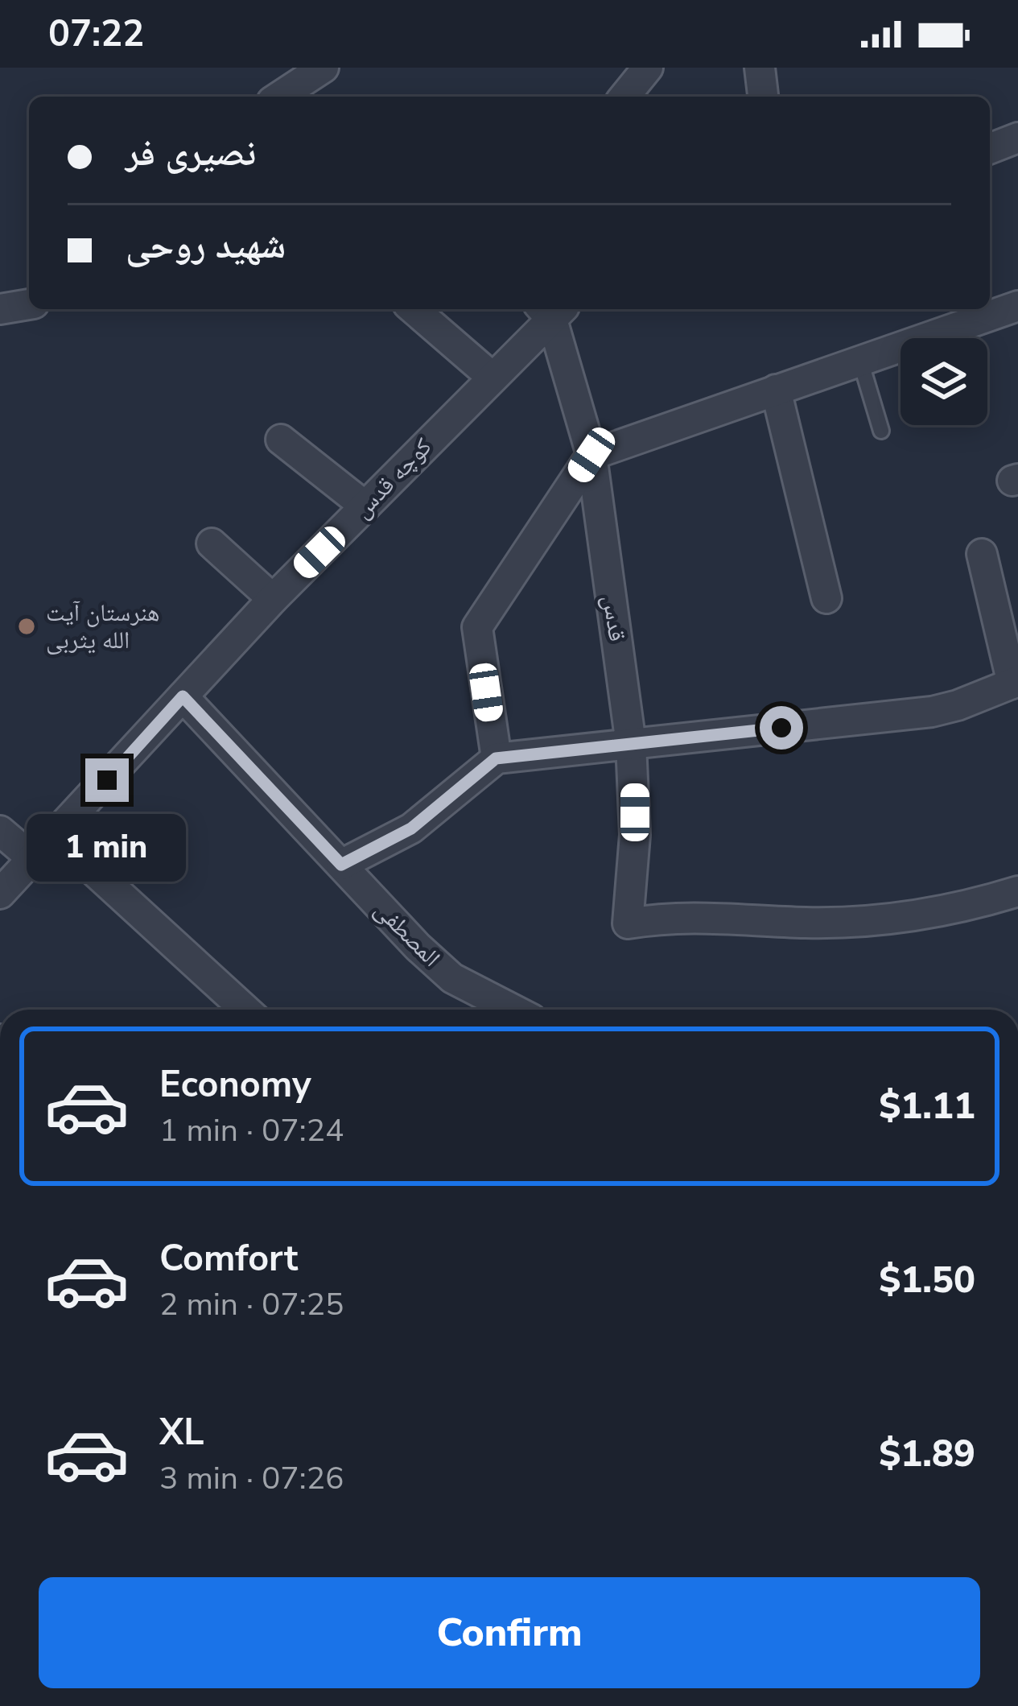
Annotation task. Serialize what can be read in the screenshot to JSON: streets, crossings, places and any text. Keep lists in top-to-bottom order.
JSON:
{
  "streets": {
    "street": ["کوچه قدس", "قدس", "المصطفی"]
  },
  "crossings": [
    ["کوچه قدس", "قدس"],
    ["کوچه قدس", "المصطفی"]
  ],
  "places": ["هنرستان آیت الله یثربی"],
  "page": {
    "status": "07:22",
    "banner": ["نصیری فر", "شهید روحی"],
    "bubble": "1 min",
    "list": [
      {
        "name": "Economy",
        "note": "1 min · 07:24",
        "value": "$1.11"
      },
      {
        "name": "Comfort",
        "note": "2 min · 07:25",
        "value": "$1.50"
      },
      {
        "name": "XL",
        "note": "3 min · 07:26",
        "value": "$1.89"
      }
    ],
    "buttons": "Confirm"
  }
}
